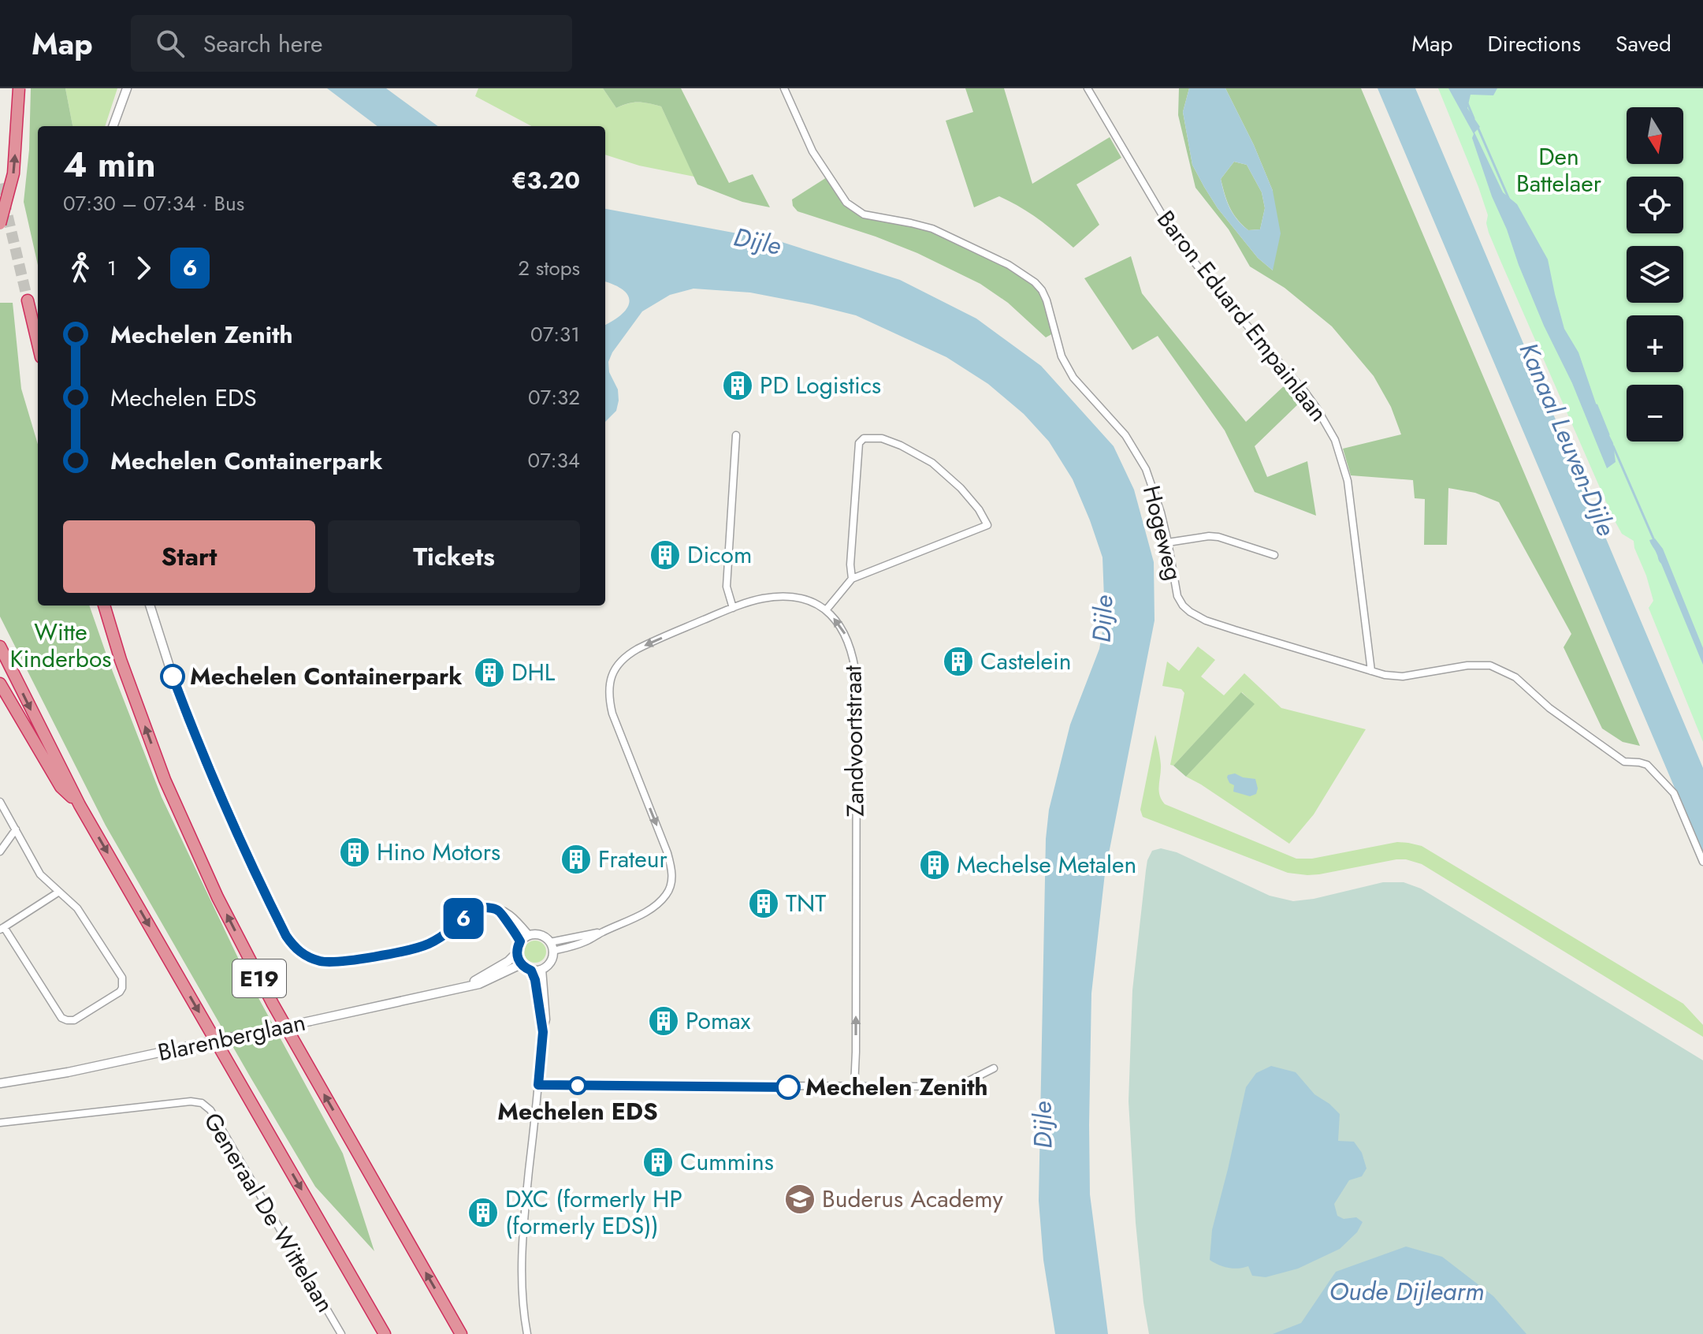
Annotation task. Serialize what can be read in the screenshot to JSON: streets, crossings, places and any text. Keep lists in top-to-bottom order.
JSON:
{
  "streets": {
    "highway": ["E19"],
    "street": [
      "Baron Eduard Empainlaan",
      "Hogeweg",
      "Zandvoortstraat",
      "Blarenberglaan",
      "Generaal De Wittelaan"
    ]
  },
  "crossings": [
    ["Baron Eduard Empainlaan", "Hogeweg"],
    ["Zandvoortstraat", "Blarenberglaan"]
  ],
  "water": ["Dijle", "Kanaal Leuven-Dijle", "Oude Dijlearm"],
  "parks": ["Den Battelaer", "Witte Kinderbos"],
  "places": {
    "building": [
      "PD Logistics",
      "Dicom",
      "Castelein",
      "DHL",
      "Hino Motors",
      "Frateur",
      "Mechelse Metalen",
      "TNT",
      "Pomax",
      "Cummins",
      "DXC (formerly HP (formerly EDS))"
    ],
    "other": ["Mechelen Containerpark", "Mechelen EDS", "Mechelen Zenith"],
    "school or university": ["Buderus Academy"]
  },
  "lines": ["bus line 6"],
  "north": "bottom",
  "page": {
    "header": "Map",
    "search": "Search here",
    "nav": ["Map", "Directions", "Saved"],
    "on_map": "6",
    "map_buttons": ["+", "−"],
    "heading": ["4 min", "07:30 – 07:34 · Bus", "€3.20"],
    "legs": ["1", "6", "2 stops"],
    "list": [
      {
        "name": "Mechelen Zenith",
        "value": "07:31"
      },
      {
        "name": "Mechelen EDS",
        "value": "07:32"
      },
      {
        "name": "Mechelen Containerpark",
        "value": "07:34"
      }
    ],
    "buttons": ["Start", "Tickets"]
  }
}
